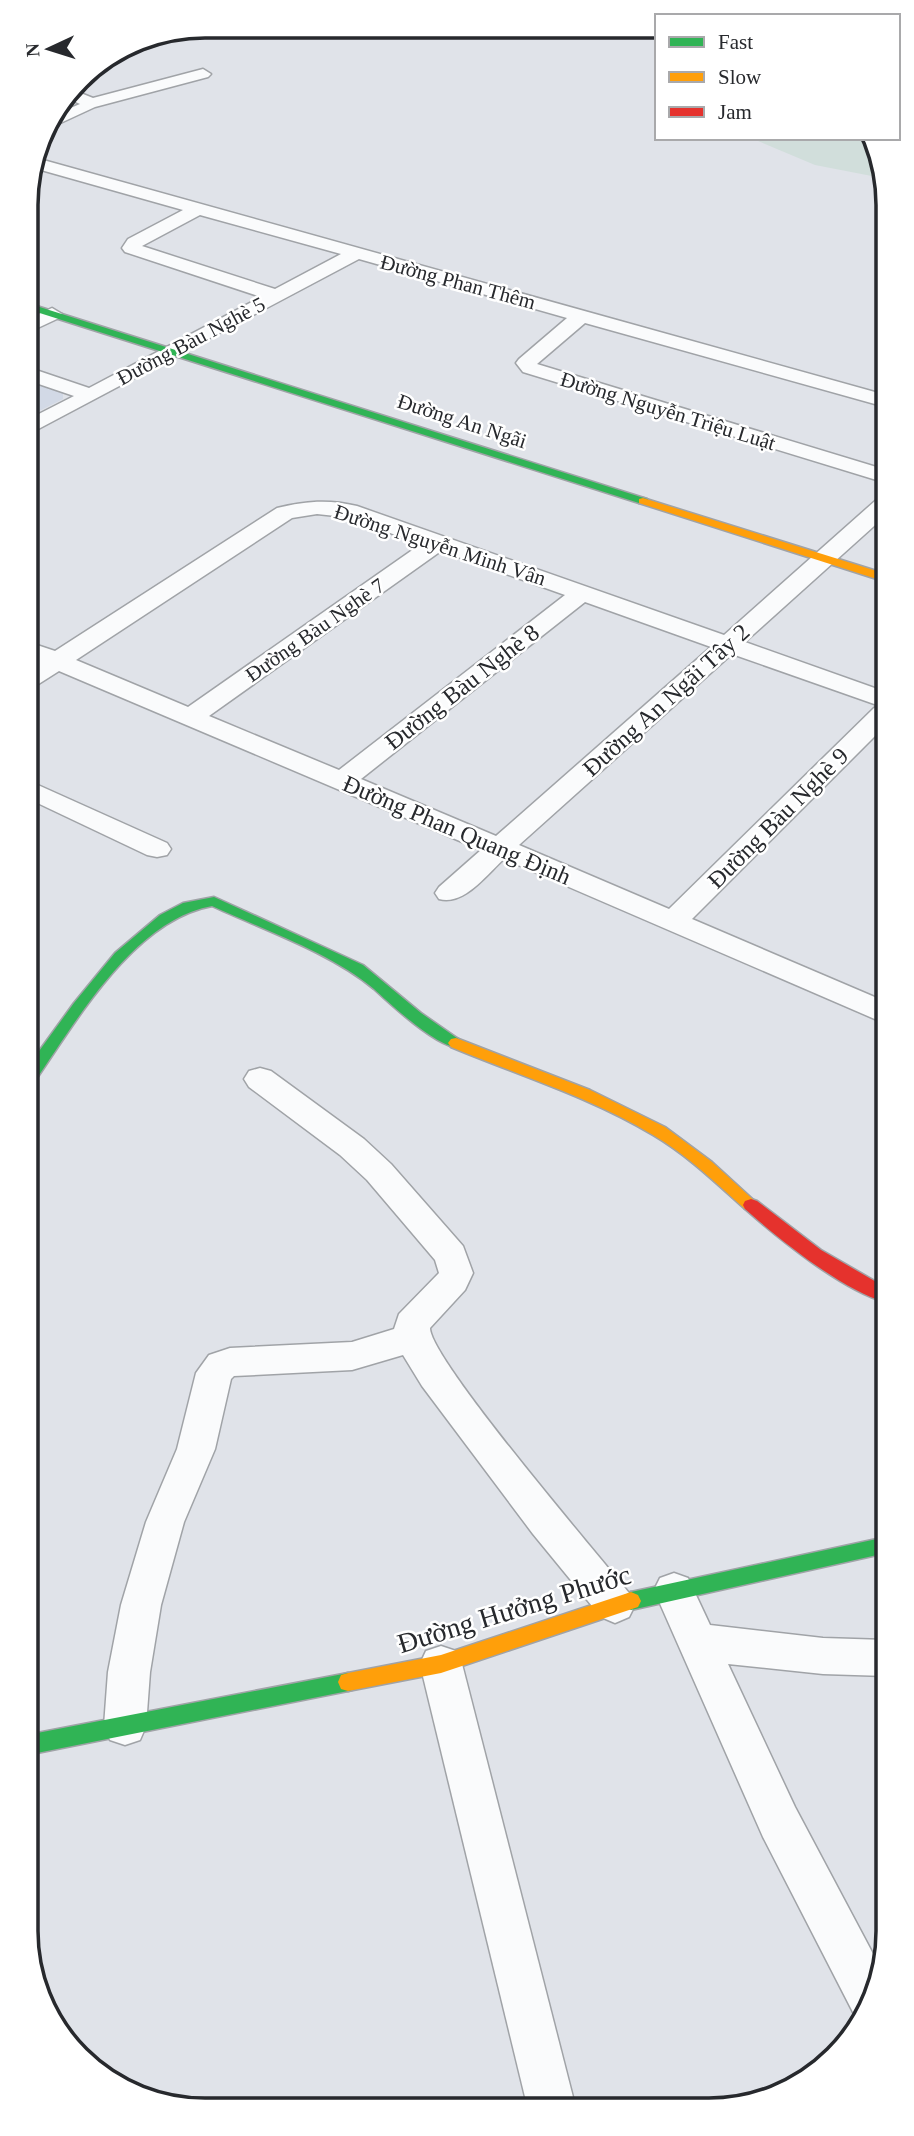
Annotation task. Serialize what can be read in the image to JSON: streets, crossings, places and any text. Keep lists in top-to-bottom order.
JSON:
{
  "streets": {
    "main road": ["Đường An Ngãi", "Đường Hưởng Phước"],
    "street": [
      "Đường Phan Thêm",
      "Đường Bàu Nghè 5",
      "Đường Nguyễn Triệu Luật",
      "Đường Nguyễn Minh Vân",
      "Đường Bàu Nghè 7",
      "Đường Bàu Nghè 8",
      "Đường An Ngãi Tây 2",
      "Đường Bàu Nghè 9",
      "Đường Phan Quang Định"
    ]
  },
  "crossings": [
    ["Đường Phan Thêm", "Đường Bàu Nghè 5"],
    ["Đường Phan Thêm", "Đường Nguyễn Triệu Luật"],
    ["Đường Bàu Nghè 5", "Đường An Ngãi"],
    ["Đường An Ngãi", "Đường An Ngãi Tây 2"],
    ["Đường Nguyễn Minh Vân", "Đường Bàu Nghè 7"],
    ["Đường Nguyễn Minh Vân", "Đường Bàu Nghè 8"],
    ["Đường Nguyễn Minh Vân", "Đường An Ngãi Tây 2"],
    ["Đường Nguyễn Minh Vân", "Đường Phan Quang Định"],
    ["Đường Bàu Nghè 7", "Đường Phan Quang Định"],
    ["Đường Bàu Nghè 8", "Đường Phan Quang Định"],
    ["Đường An Ngãi Tây 2", "Đường Phan Quang Định"],
    ["Đường Bàu Nghè 9", "Đường Phan Quang Định"]
  ],
  "legend": ["Fast", "Slow", "Jam"],
  "north": "left"
}
